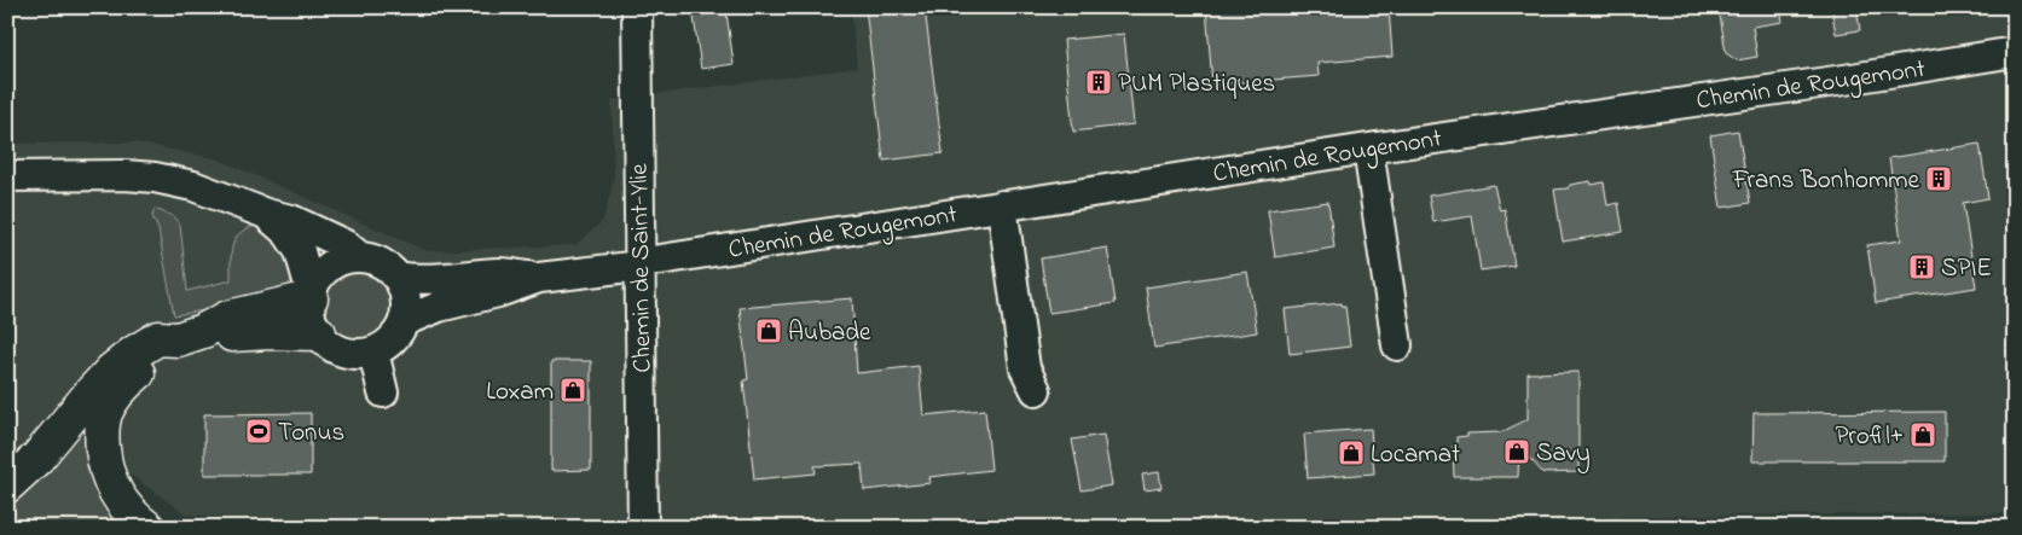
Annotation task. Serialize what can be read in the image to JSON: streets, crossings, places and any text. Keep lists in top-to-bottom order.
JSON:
{
  "streets": {
    "street": ["Chemin de Rougemont", "Chemin de Saint-Ylie"]
  },
  "crossings": [
    ["Chemin de Rougemont", "Chemin de Saint-Ylie"]
  ],
  "places": {
    "building": ["PUM Plastiques", "Frans Bonhomme", "SPIE"],
    "shop": [
      "Aubade",
      "Loxam",
      "Profil+",
      "Savy",
      "Locamat"
    ],
    "sports": ["Tonus"]
  }
}
